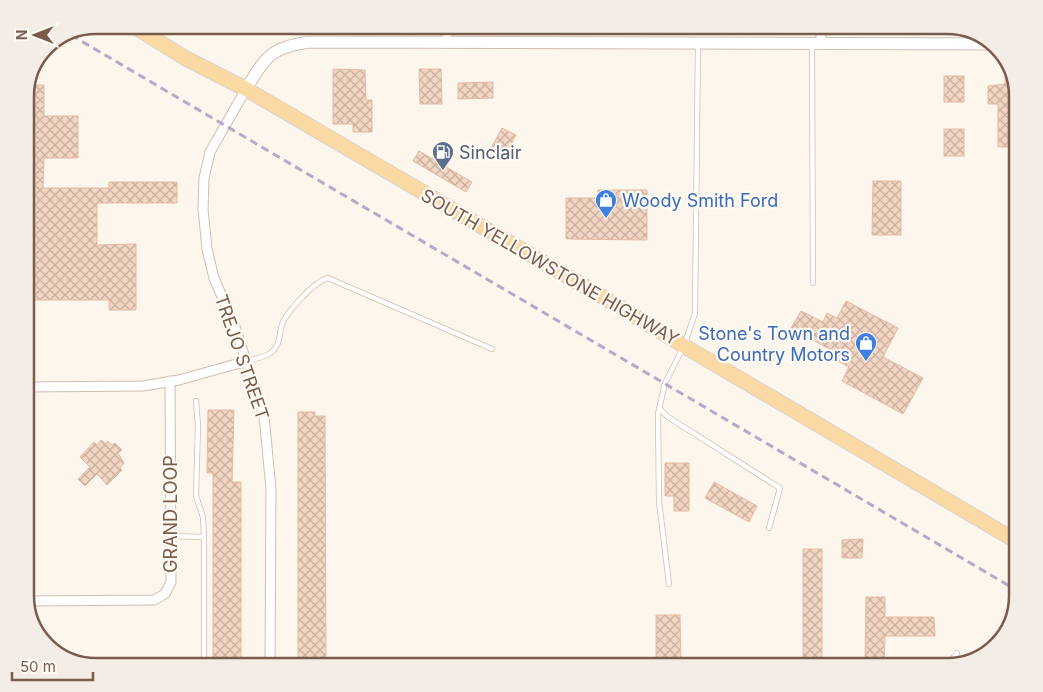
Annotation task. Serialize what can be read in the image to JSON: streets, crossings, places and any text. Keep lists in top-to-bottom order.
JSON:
{
  "streets": {
    "main road": ["SOUTH YELLOWSTONE HIGHWAY"],
    "street": ["TREJO STREET", "GRAND LOOP"]
  },
  "crossings": [
    ["SOUTH YELLOWSTONE HIGHWAY", "TREJO STREET"]
  ],
  "places": {
    "fuel station": ["Sinclair"],
    "shop": ["Woody Smith Ford", "Stone's Town and Country Motors"]
  },
  "scale_bar": "50 m",
  "north": "left"
}
